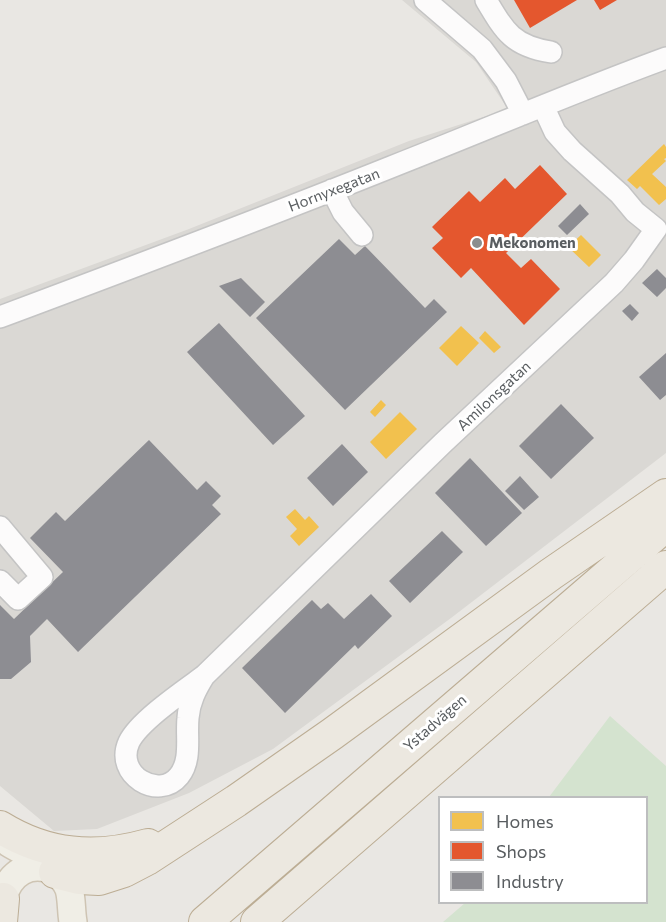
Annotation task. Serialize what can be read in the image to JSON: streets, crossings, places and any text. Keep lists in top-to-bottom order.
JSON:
{
  "streets": {
    "highway": ["Ystadvägen"],
    "street": ["Hornyxegatan", "Amilonsgatan"]
  },
  "crossings": [
    ["Hornyxegatan", "Amilonsgatan"]
  ],
  "places": ["Mekonomen"],
  "legend": ["Homes", "Shops", "Industry"]
}
